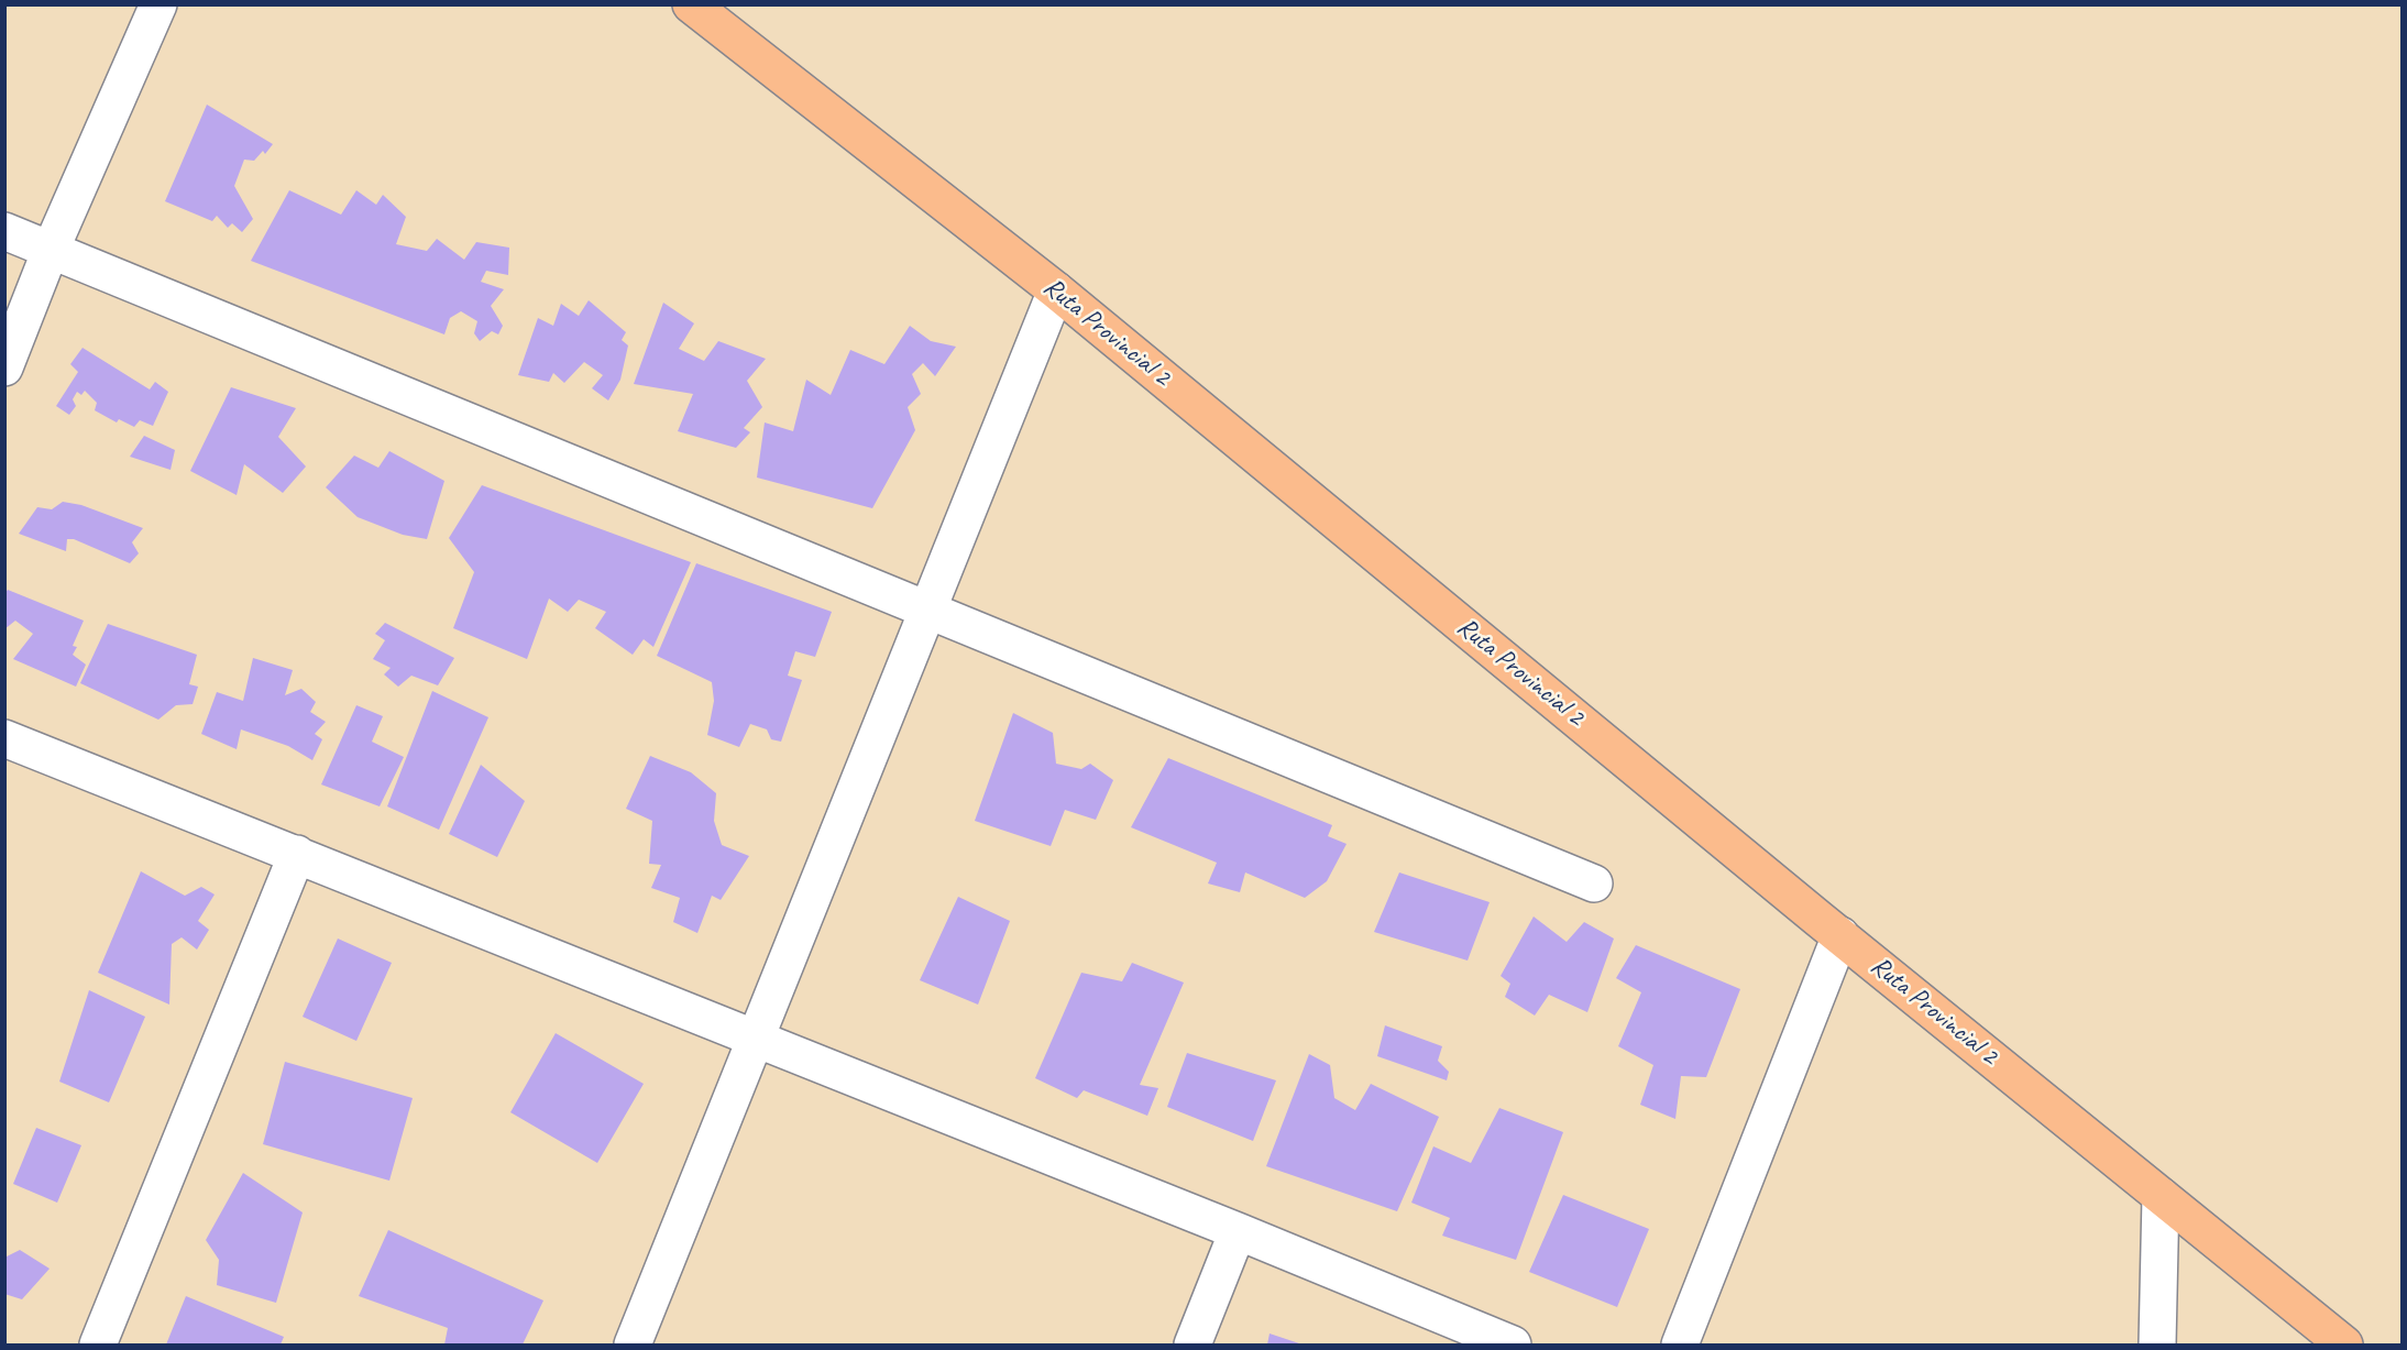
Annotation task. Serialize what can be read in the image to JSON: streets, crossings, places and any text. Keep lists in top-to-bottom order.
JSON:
{
  "streets": {
    "main road": ["Ruta Provincial 2"]
  }
}
